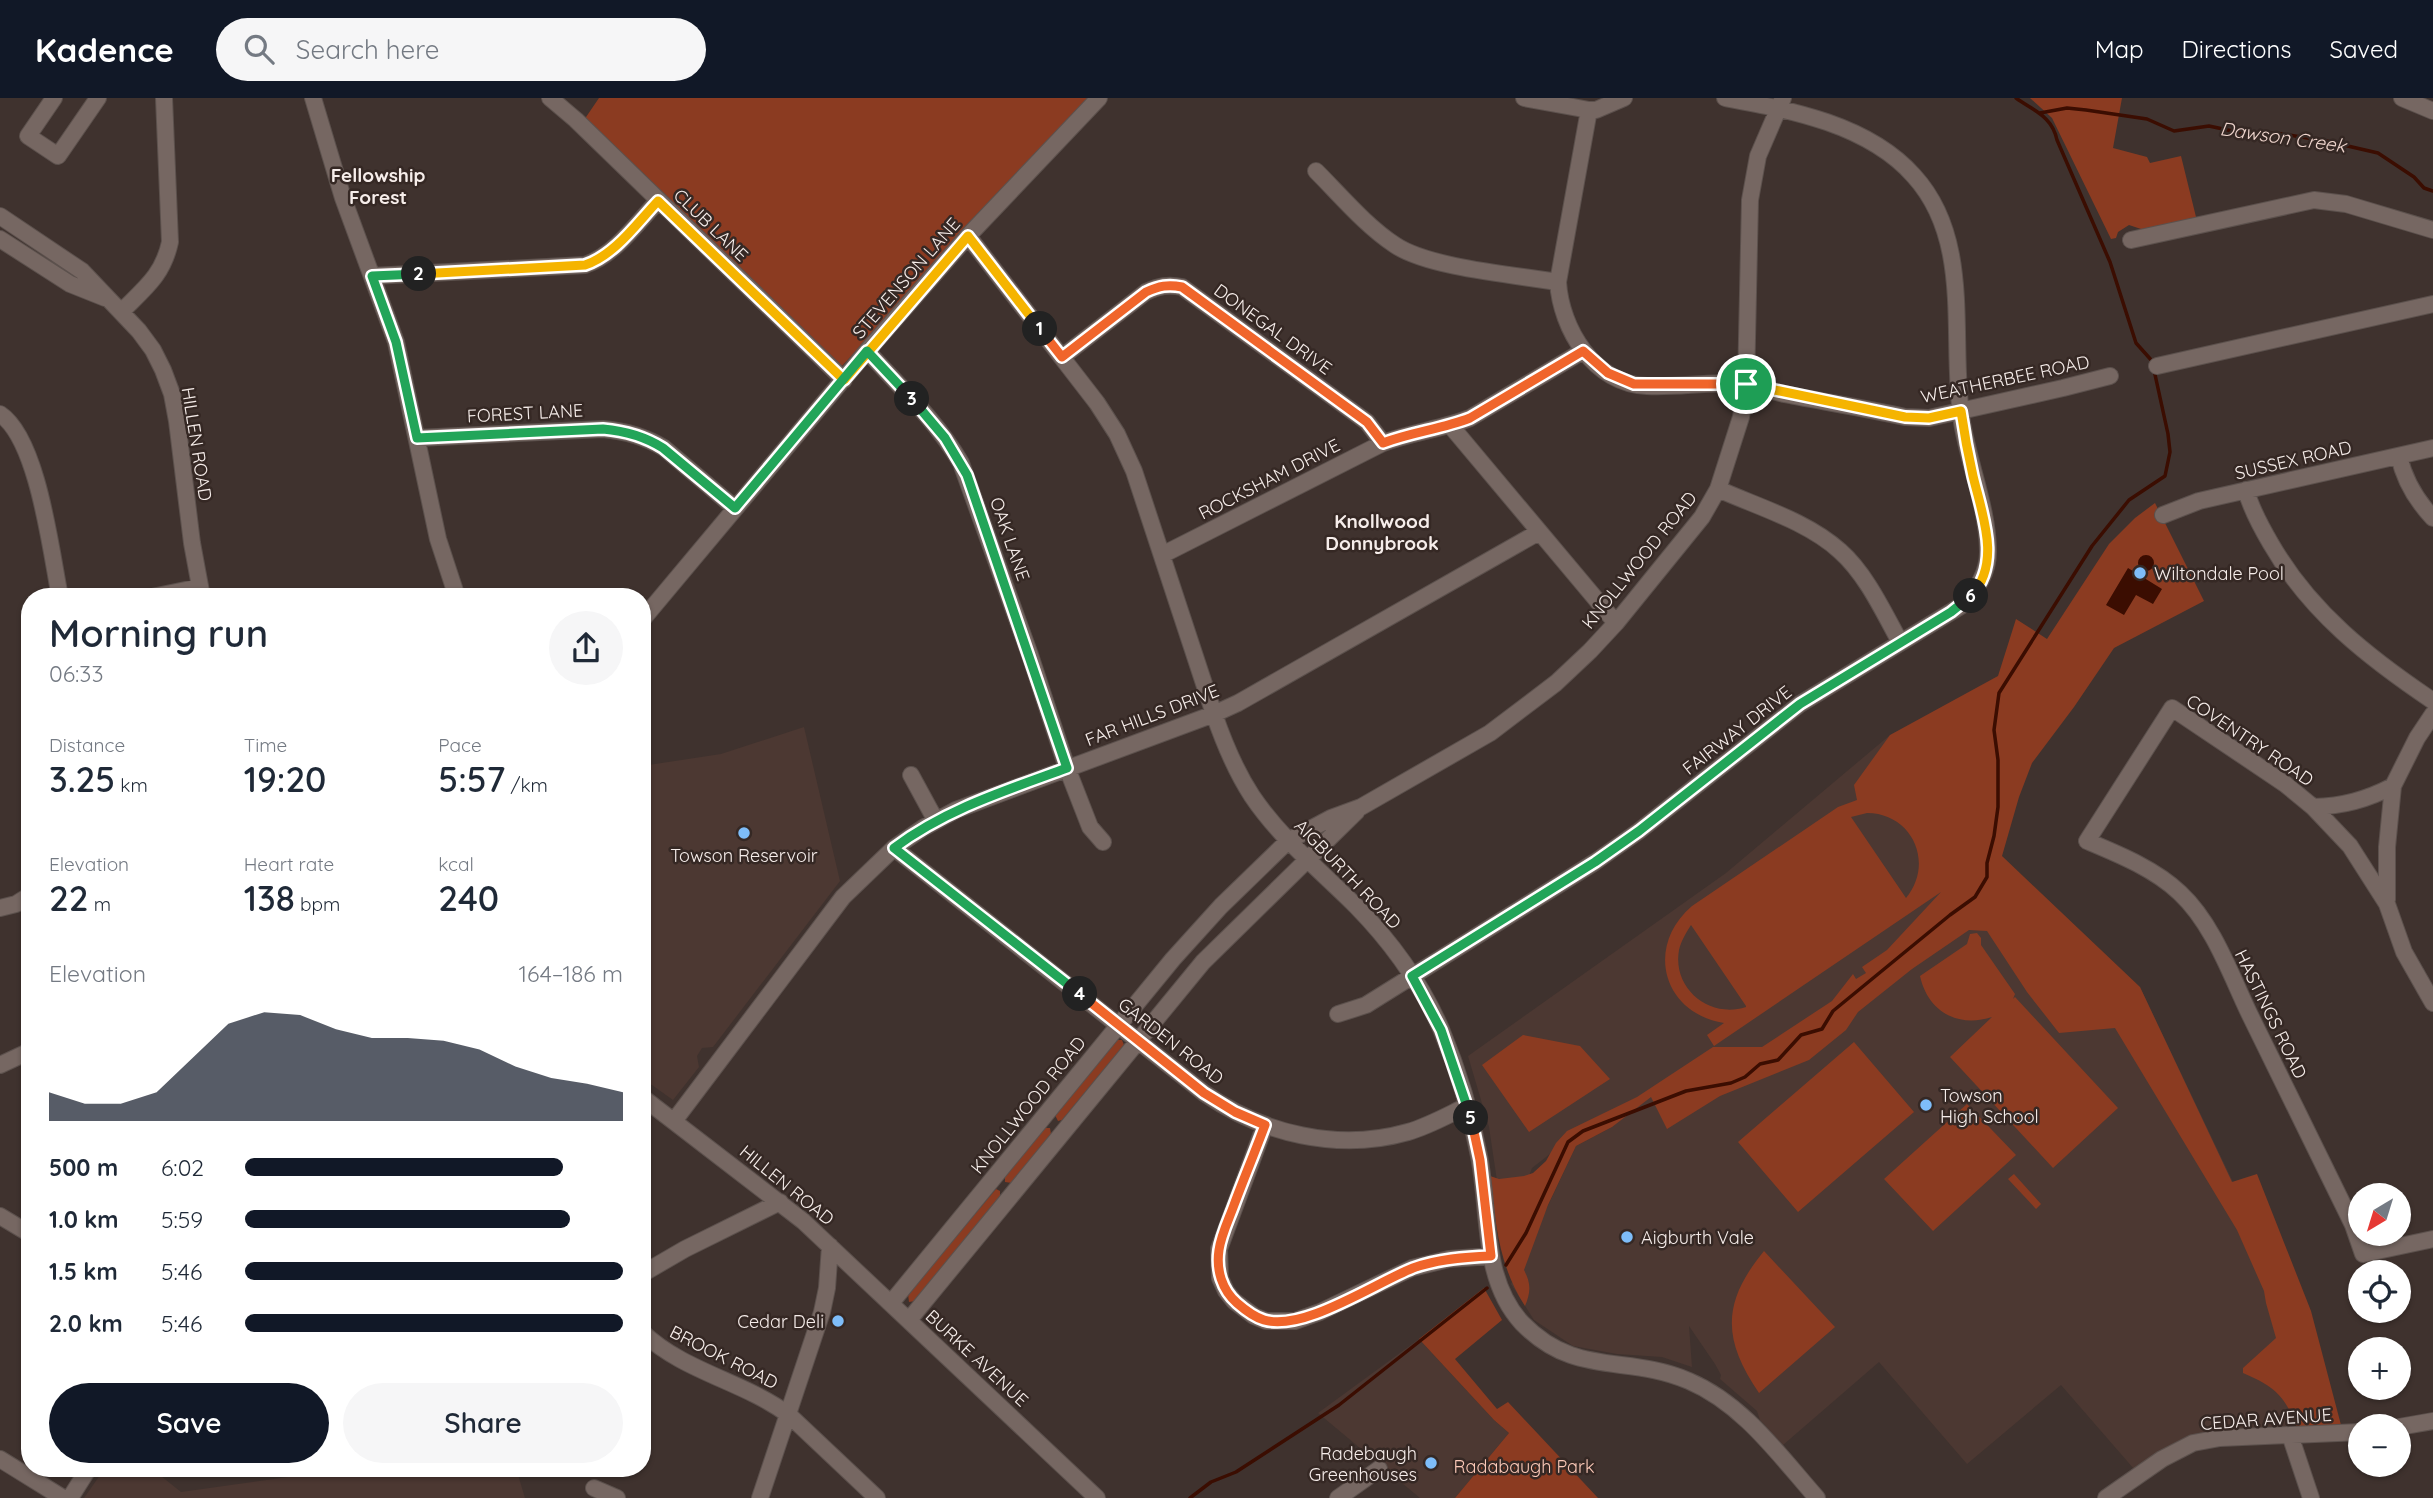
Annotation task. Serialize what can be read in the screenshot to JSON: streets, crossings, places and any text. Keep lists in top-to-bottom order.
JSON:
{
  "streets": {
    "street": [
      "CLUB LANE",
      "STEVENSON LANE",
      "DONEGAL DRIVE",
      "WEATHERBEE ROAD",
      "FOREST LANE",
      "HILLEN ROAD",
      "SUSSEX ROAD",
      "ROCKSHAM DRIVE",
      "OAK LANE",
      "KNOLLWOOD ROAD",
      "FAR HILLS DRIVE",
      "FAIRWAY DRIVE",
      "COVENTRY ROAD",
      "AIGBURTH ROAD",
      "HASTINGS ROAD",
      "GARDEN ROAD",
      "BROOK ROAD",
      "BURKE AVENUE",
      "CEDAR AVENUE"
    ]
  },
  "crossings": [
    ["CLUB LANE", "STEVENSON LANE"],
    ["STEVENSON LANE", "FOREST LANE"],
    ["STEVENSON LANE", "OAK LANE"],
    ["STEVENSON LANE", "AIGBURTH ROAD"],
    ["DONEGAL DRIVE", "ROCKSHAM DRIVE"],
    ["DONEGAL DRIVE", "AIGBURTH ROAD"],
    ["WEATHERBEE ROAD", "ROCKSHAM DRIVE"],
    ["WEATHERBEE ROAD", "KNOLLWOOD ROAD"],
    ["WEATHERBEE ROAD", "FAIRWAY DRIVE"],
    ["HILLEN ROAD", "FAR HILLS DRIVE"],
    ["HILLEN ROAD", "BROOK ROAD"],
    ["HILLEN ROAD", "BURKE AVENUE"],
    ["ROCKSHAM DRIVE", "AIGBURTH ROAD"],
    ["OAK LANE", "FAR HILLS DRIVE"],
    ["KNOLLWOOD ROAD", "FAIRWAY DRIVE"],
    ["KNOLLWOOD ROAD", "AIGBURTH ROAD"],
    ["KNOLLWOOD ROAD", "GARDEN ROAD"],
    ["KNOLLWOOD ROAD", "BURKE AVENUE"],
    ["FAR HILLS DRIVE", "AIGBURTH ROAD"],
    ["FAR HILLS DRIVE", "GARDEN ROAD"],
    ["FAIRWAY DRIVE", "AIGBURTH ROAD"],
    ["COVENTRY ROAD", "HASTINGS ROAD"],
    ["AIGBURTH ROAD", "GARDEN ROAD"]
  ],
  "districts": ["Fellowship Forest", "Knollwood Donnybrook"],
  "water": ["Dawson Creek"],
  "parks": ["Radabaugh Park"],
  "places": [
    "Wiltondale Pool",
    "Towson Reservoir",
    "Towson High School",
    "Aigburth Vale",
    "Cedar Deli",
    "Radebaugh Greenhouses"
  ],
  "north": "bottom left",
  "page": {
    "header": "Kadence",
    "search": "Search here",
    "nav": ["Map", "Directions", "Saved"],
    "pins": [
      "2",
      "1",
      "3",
      "6",
      "4",
      "5"
    ],
    "heading": ["Morning run", "06:33"],
    "stats": [
      ["Distance", "3.25 km"],
      ["Time", "19:20"],
      ["Pace", "5:57 /km"],
      ["Elevation", "22 m"],
      ["Heart rate", "138 bpm"],
      ["kcal", "240"]
    ],
    "chart": ["Elevation", "164–186 m"],
    "list": [
      {
        "name": "500 m",
        "note": "6:02"
      },
      {
        "name": "1.0 km",
        "note": "5:59"
      },
      {
        "name": "1.5 km",
        "note": "5:46"
      },
      {
        "name": "2.0 km",
        "note": "5:46"
      }
    ],
    "map_buttons": ["+", "−"],
    "buttons": ["Save", "Share"]
  }
}
